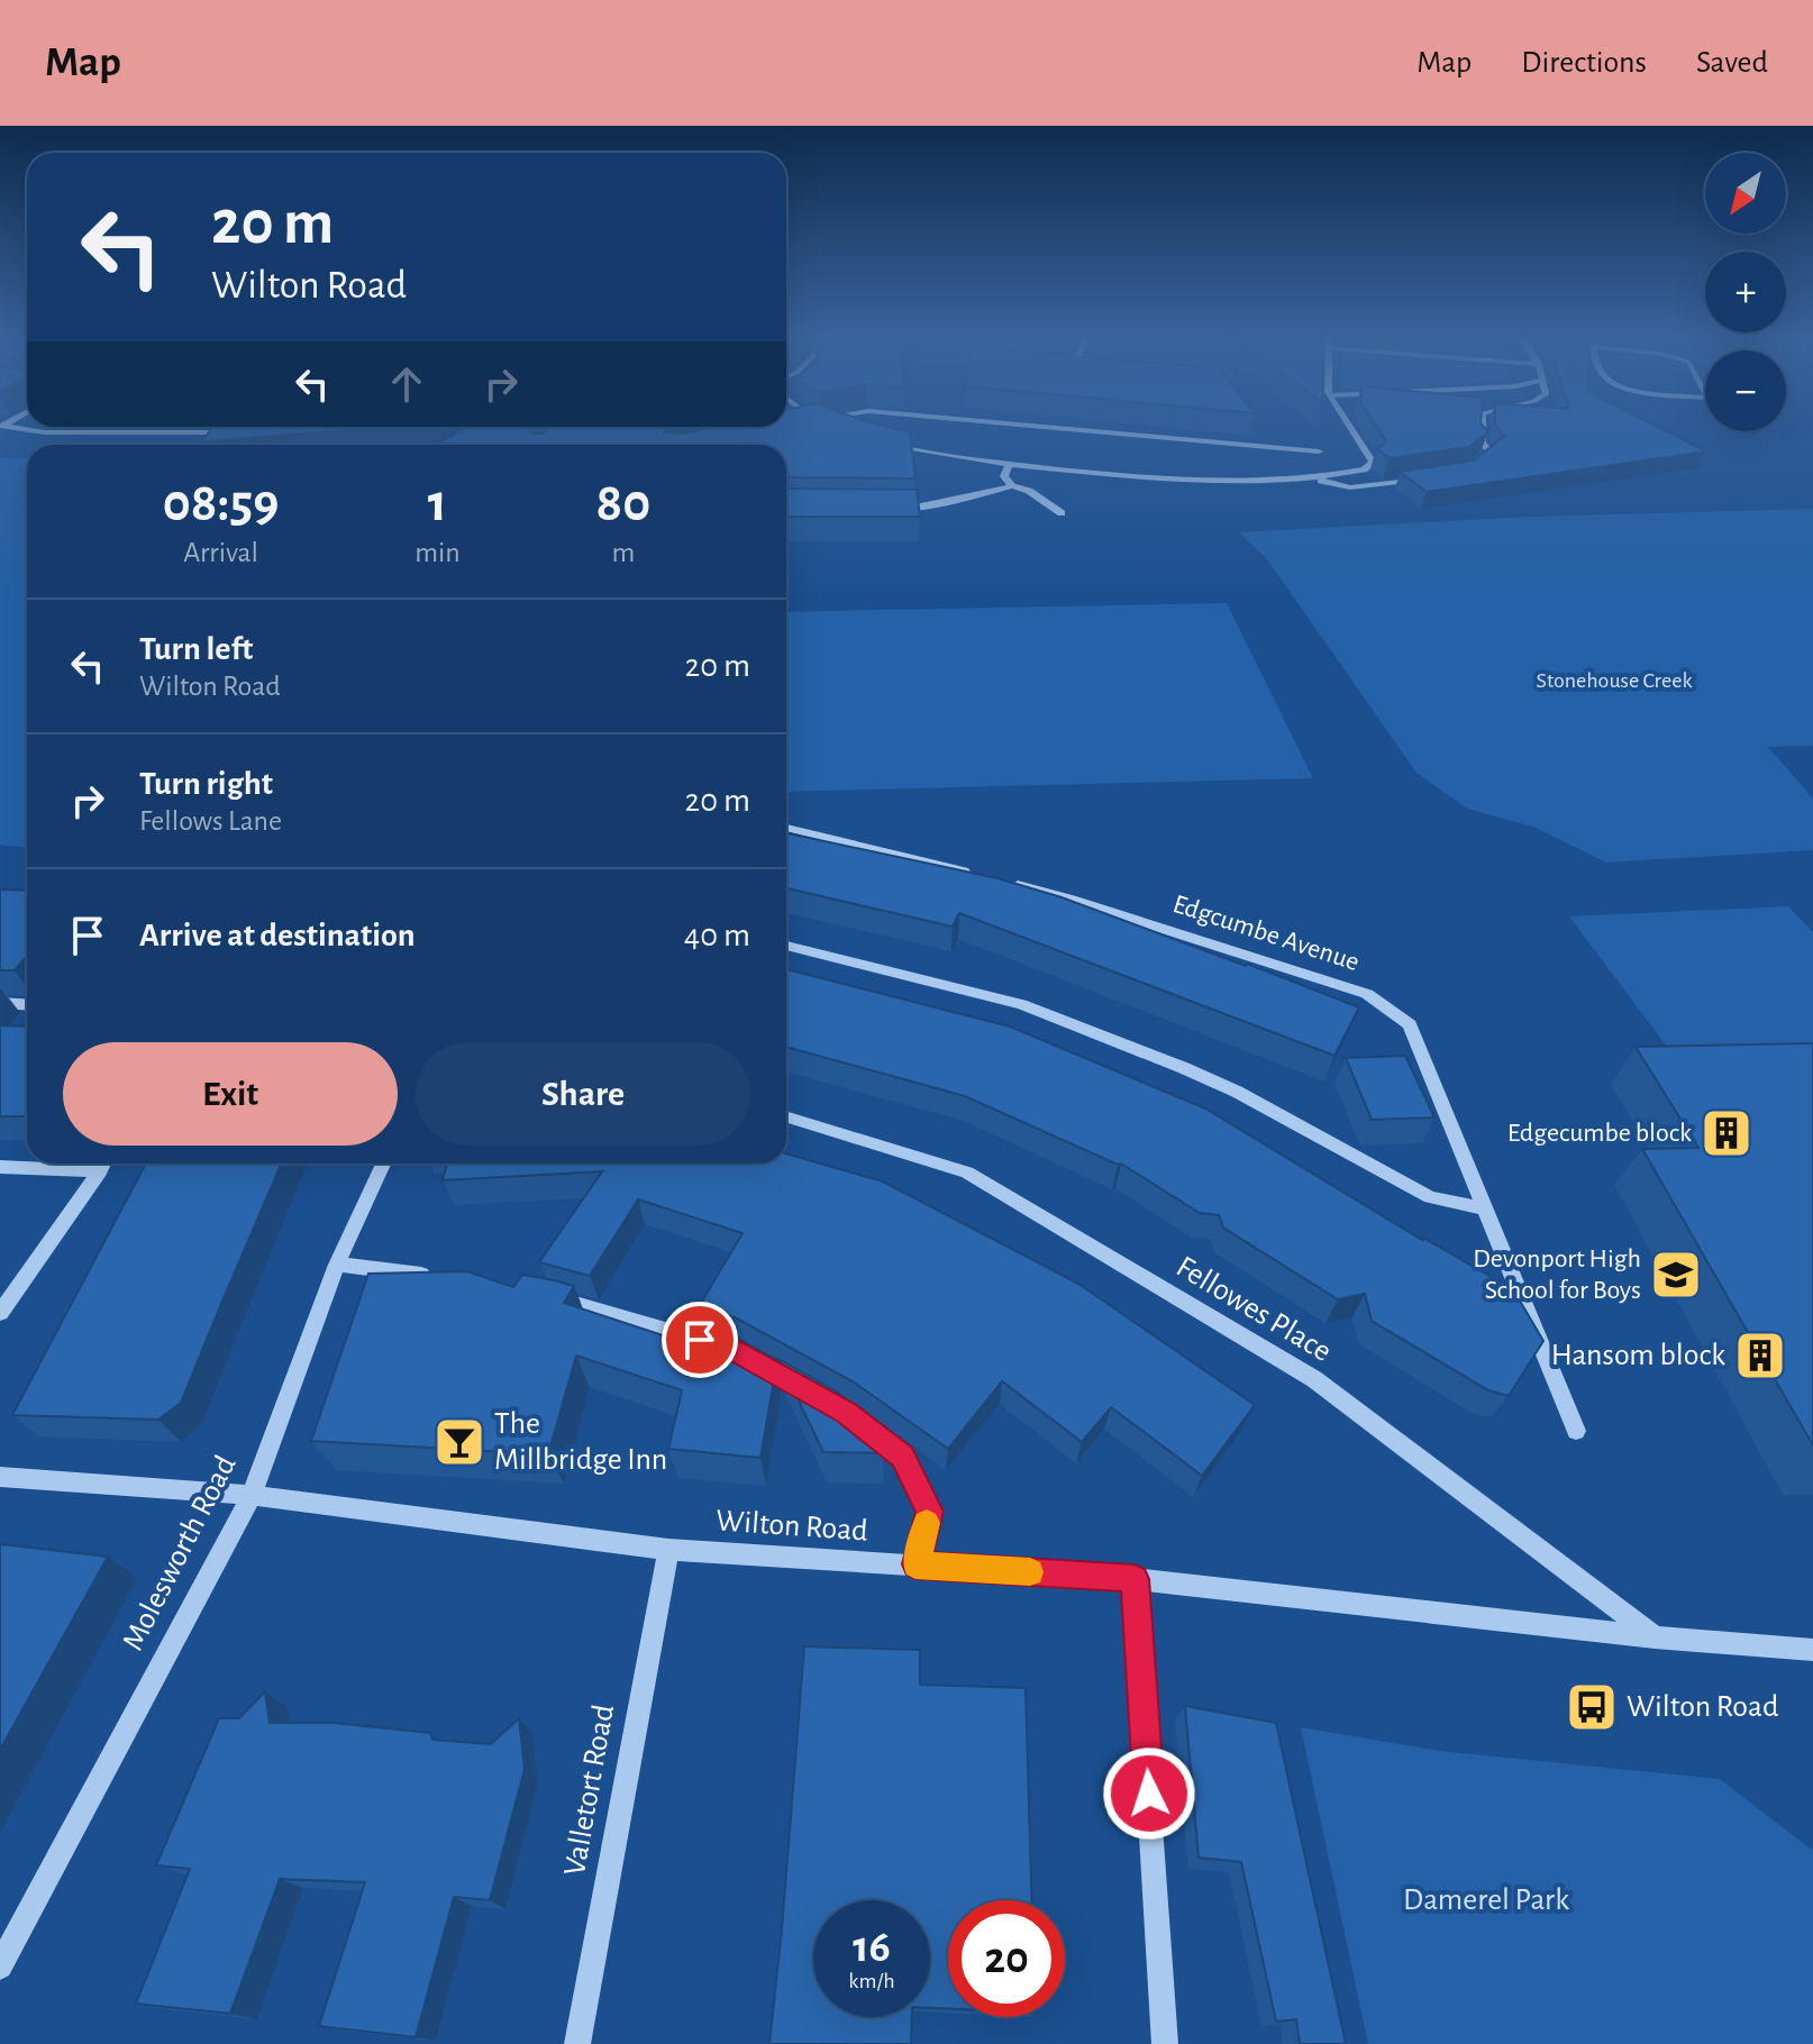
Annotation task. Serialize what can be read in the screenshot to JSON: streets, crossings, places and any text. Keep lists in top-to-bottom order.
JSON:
{
  "streets": {
    "street": [
      "Edgcumbe Avenue",
      "Fellowes Place",
      "Wilton Road",
      "Molesworth Road",
      "Valletort Road"
    ]
  },
  "crossings": [
    ["Fellowes Place", "Wilton Road"],
    ["Wilton Road", "Molesworth Road"],
    ["Wilton Road", "Valletort Road"]
  ],
  "parks": ["Stonehouse Creek", "Damerel Park"],
  "places": {
    "building": ["Edgecumbe block", "Hansom block"],
    "school or university": ["Devonport High School for Boys"],
    "bar": ["The Millbridge Inn"],
    "bus stop": ["Wilton Road"]
  },
  "north": "bottom left",
  "page": {
    "header": "Map",
    "nav": ["Map", "Directions", "Saved"],
    "map_buttons": ["+", "−"],
    "turn": ["20 m", "Wilton Road"],
    "eta": [
      "08:59",
      "Arrival",
      "1",
      "min",
      "80",
      "m"
    ],
    "list": [
      {
        "name": "Turn left",
        "note": "Wilton Road",
        "value": "20 m"
      },
      {
        "name": "Turn right",
        "note": "Fellows Lane",
        "value": "20 m"
      },
      {
        "name": "Arrive at destination",
        "value": "40 m"
      }
    ],
    "buttons": ["Exit", "Share"],
    "speed": "16 km/h",
    "limit": "20"
  }
}
